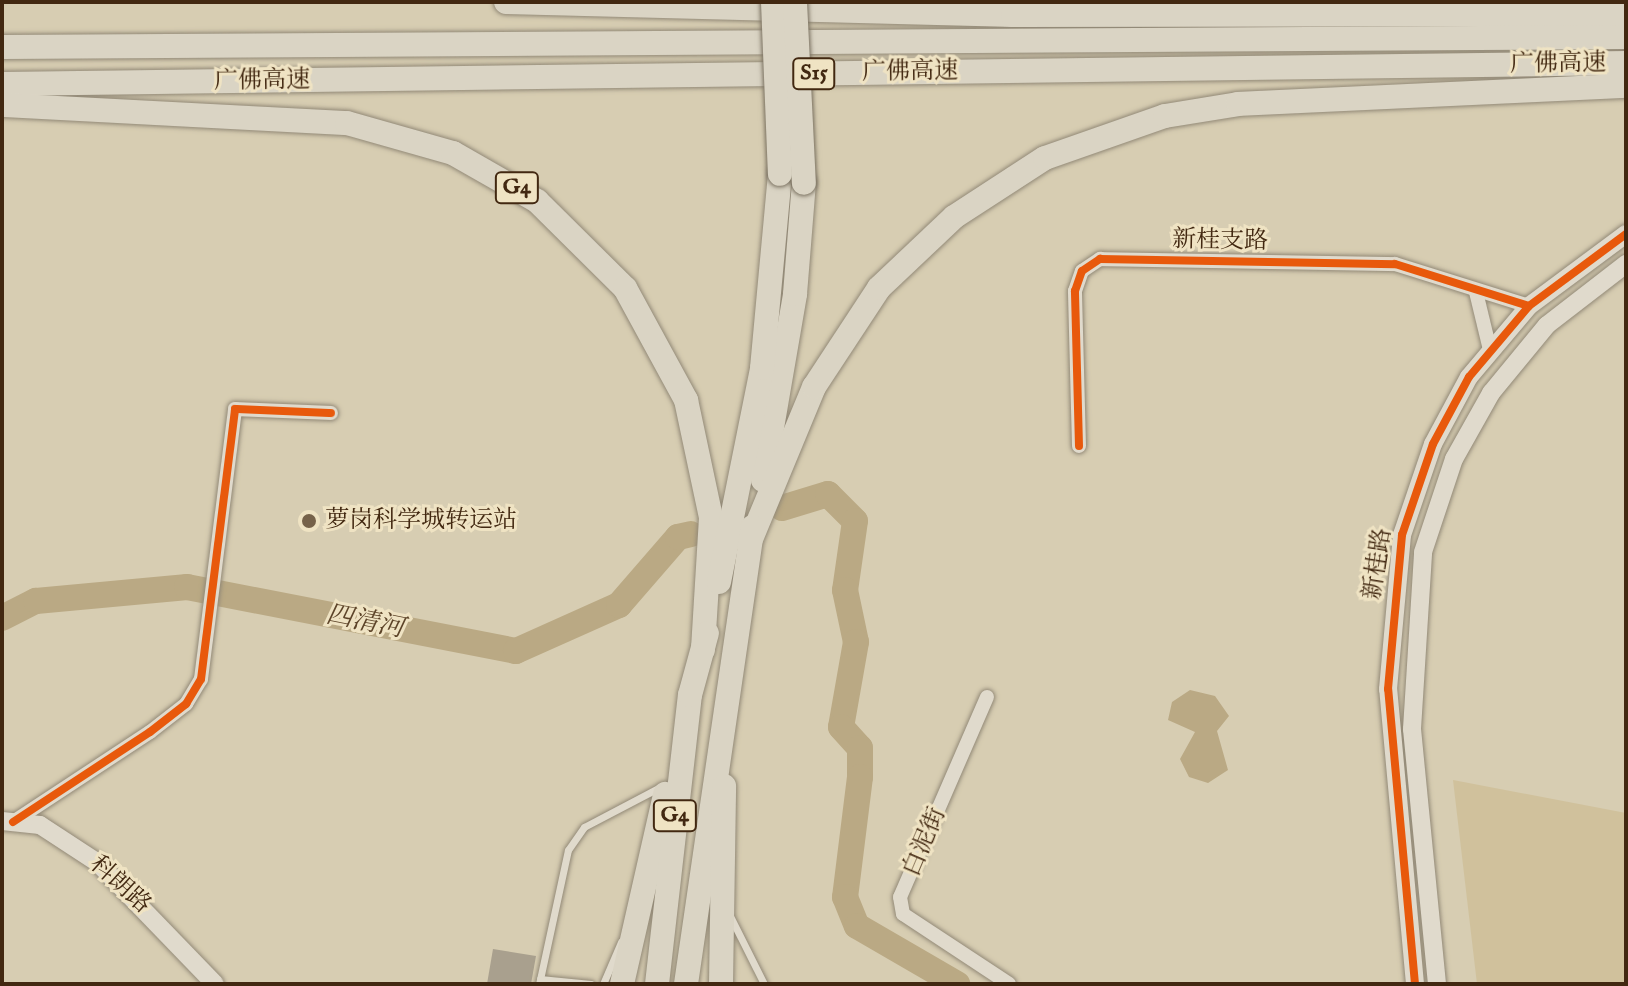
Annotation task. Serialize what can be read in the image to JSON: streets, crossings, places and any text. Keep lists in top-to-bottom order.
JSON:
{
  "streets": {
    "highway": ["广佛高速", "S15", "G4"],
    "street": [
      "新桂支路",
      "新桂路",
      "白泥街",
      "科朗路"
    ]
  },
  "crossings": [
    ["新桂支路", "新桂路"]
  ],
  "water": ["四清河"],
  "places": ["萝岗科学城转运站"]
}
